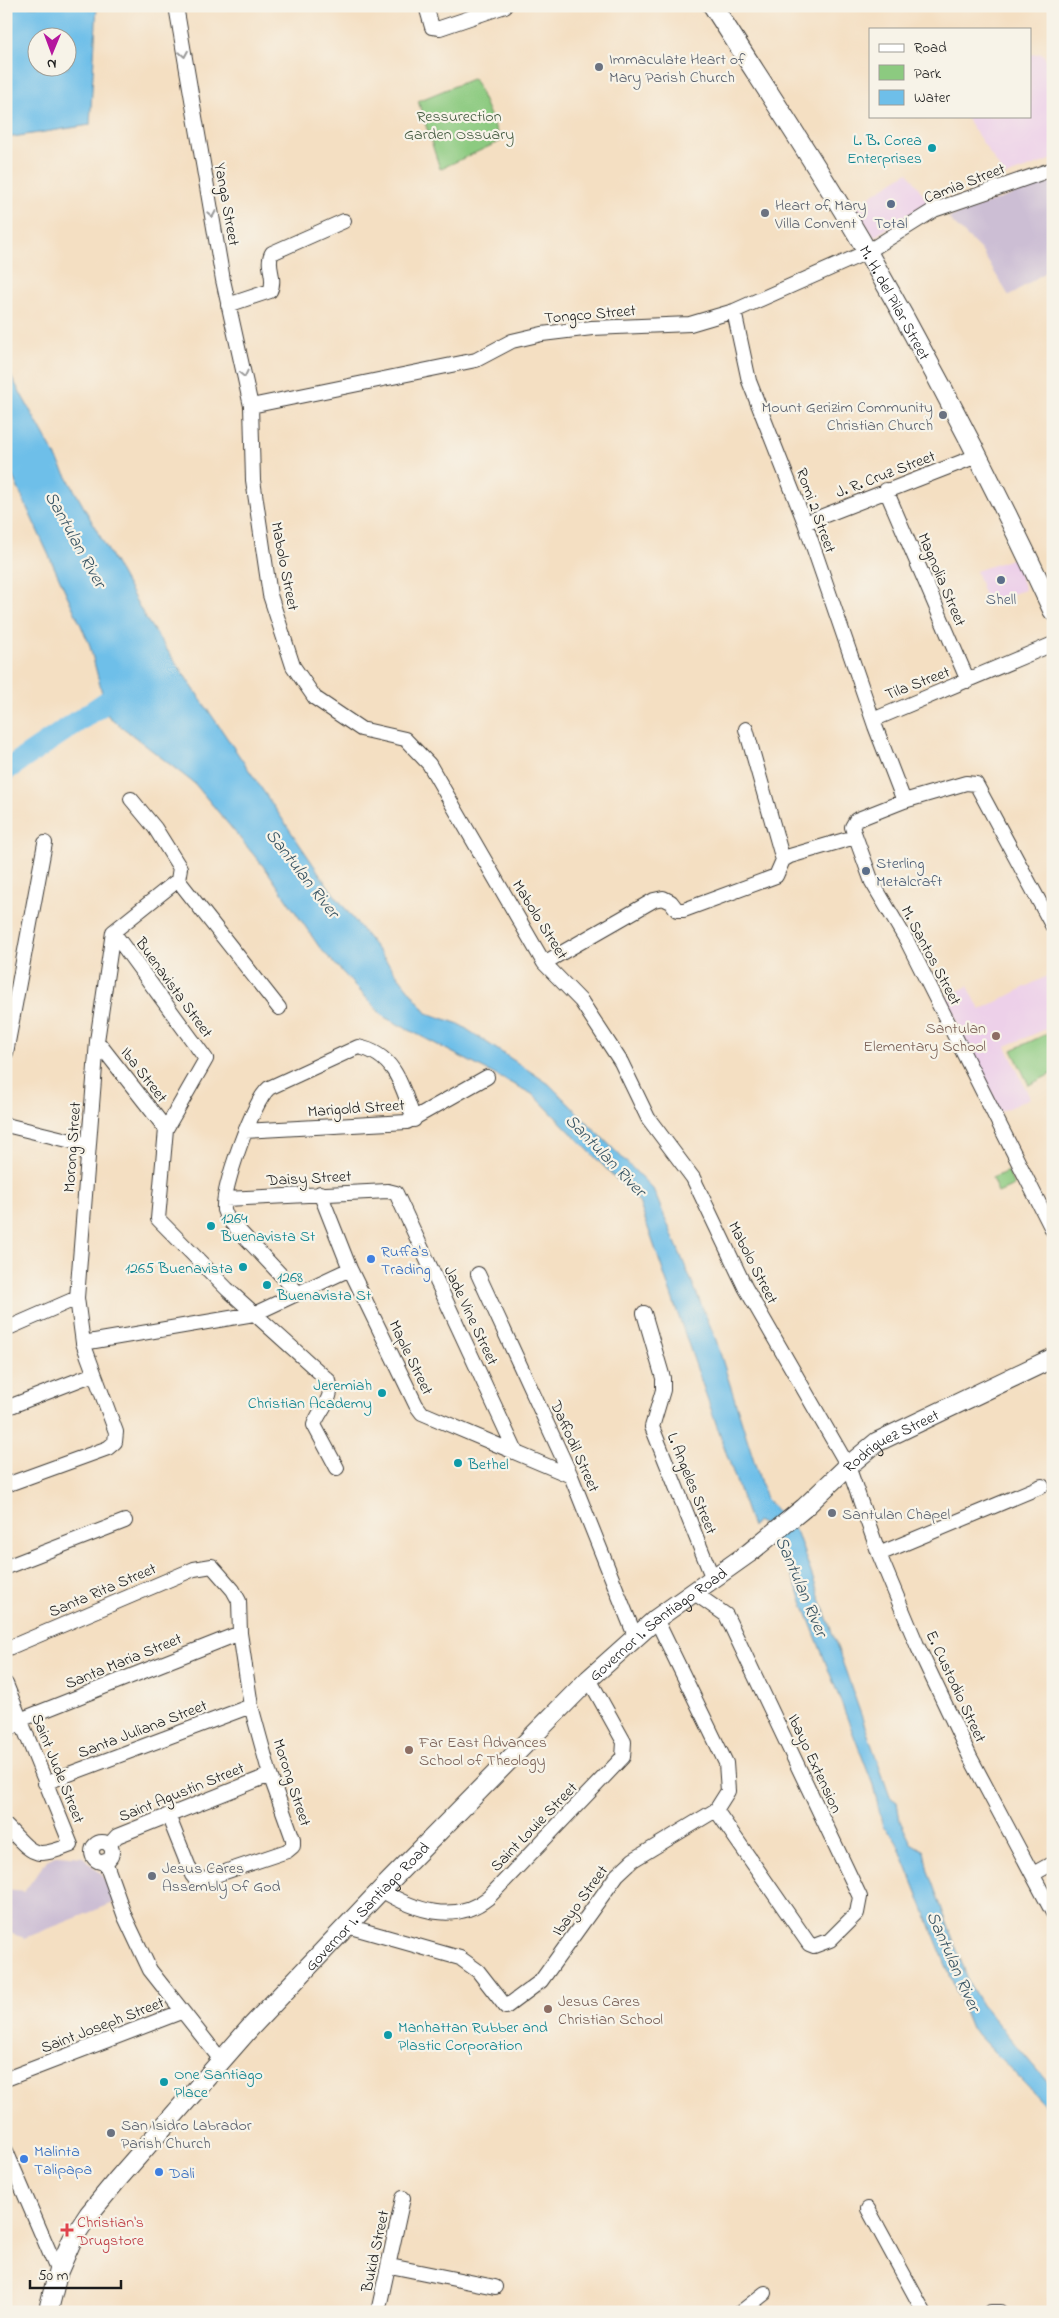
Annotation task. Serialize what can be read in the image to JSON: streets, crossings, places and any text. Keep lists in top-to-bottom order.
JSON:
{
  "streets": {
    "main road": ["M. H. del Pilar Street", "Rodriguez Street", "Governor I. Santiago Road"],
    "street": [
      "Camia Street",
      "Yanga Street",
      "Tongco Street",
      "J. R. Cruz Street",
      "Romi 2 Street",
      "Mabolo Street",
      "Magnolia Street",
      "Tila Street",
      "M. Santos Street",
      "Buenavista Street",
      "Iba Street",
      "Marigold Street",
      "Morong Street",
      "Daisy Street",
      "Jade Vine Street",
      "Maple Street",
      "Daffodil Street",
      "L. Angeles Street",
      "Santa Rita Street",
      "Santa Maria Street",
      "E. Custodio Street",
      "Santa Juliana Street",
      "Ibayo Extension",
      "Saint Jude Street",
      "Saint Agustin Street",
      "Saint Louie Street",
      "Ibayo Street",
      "Saint Joseph Street",
      "Bukid Street"
    ]
  },
  "crossings": [
    ["Camia Street", "M. H. del Pilar Street"],
    ["Camia Street", "Tongco Street"],
    ["Yanga Street", "Tongco Street"],
    ["Yanga Street", "Mabolo Street"],
    ["M. H. del Pilar Street", "Tongco Street"],
    ["M. H. del Pilar Street", "J. R. Cruz Street"],
    ["Tongco Street", "Romi 2 Street"],
    ["Tongco Street", "Mabolo Street"],
    ["J. R. Cruz Street", "Romi 2 Street"],
    ["J. R. Cruz Street", "Magnolia Street"],
    ["Romi 2 Street", "Tila Street"],
    ["Mabolo Street", "Rodriguez Street"],
    ["Mabolo Street", "E. Custodio Street"],
    ["Magnolia Street", "Tila Street"],
    ["Buenavista Street", "Iba Street"],
    ["Buenavista Street", "Morong Street"],
    ["Iba Street", "Morong Street"],
    ["Morong Street", "Santa Rita Street"],
    ["Morong Street", "Santa Maria Street"],
    ["Morong Street", "Santa Juliana Street"],
    ["Morong Street", "Saint Agustin Street"],
    ["Daisy Street", "Jade Vine Street"],
    ["Daisy Street", "Maple Street"],
    ["Jade Vine Street", "Maple Street"],
    ["Maple Street", "Daffodil Street"],
    ["Rodriguez Street", "Governor I. Santiago Road"],
    ["Rodriguez Street", "E. Custodio Street"],
    ["Daffodil Street", "Governor I. Santiago Road"],
    ["L. Angeles Street", "Governor I. Santiago Road"],
    ["Governor I. Santiago Road", "Ibayo Extension"],
    ["Governor I. Santiago Road", "Saint Louie Street"],
    ["Governor I. Santiago Road", "Ibayo Street"],
    ["Santa Maria Street", "Saint Jude Street"],
    ["Santa Juliana Street", "Saint Jude Street"],
    ["Ibayo Extension", "Ibayo Street"],
    ["Saint Jude Street", "Saint Agustin Street"]
  ],
  "one_way": ["Yanga Street"],
  "water": ["Santulan River"],
  "parks": ["Ressurection Garden Ossuary"],
  "places": {
    "other": [
      "Immaculate Heart of Mary Parish Church",
      "L. B. Corea Enterprises",
      "Total",
      "Heart of Mary Villa Convent",
      "Mount Gerizim Community Christian Church",
      "Shell",
      "Sterling Metalcraft",
      "Santulan Elementary School",
      "1264 Buenavista St",
      "Ruffa's Trading",
      "1265 Buenavista",
      "1268 Buenavista St",
      "Jeremiah Christian Academy",
      "Bethel",
      "Santulan Chapel",
      "Far East Advances School of Theology",
      "Jesus Cares Assembly Of God",
      "Jesus Cares Christian School",
      "Manhattan Rubber and Plastic Corporation",
      "One Santiago Place",
      "San Isidro Labrador Parish Church",
      "Malinta Talipapa",
      "Dali"
    ],
    "health": ["Christian's Drugstore"]
  },
  "legend": ["Road", "Park", "Water"],
  "scale_bar": "50 m",
  "north": "bottom"
}
